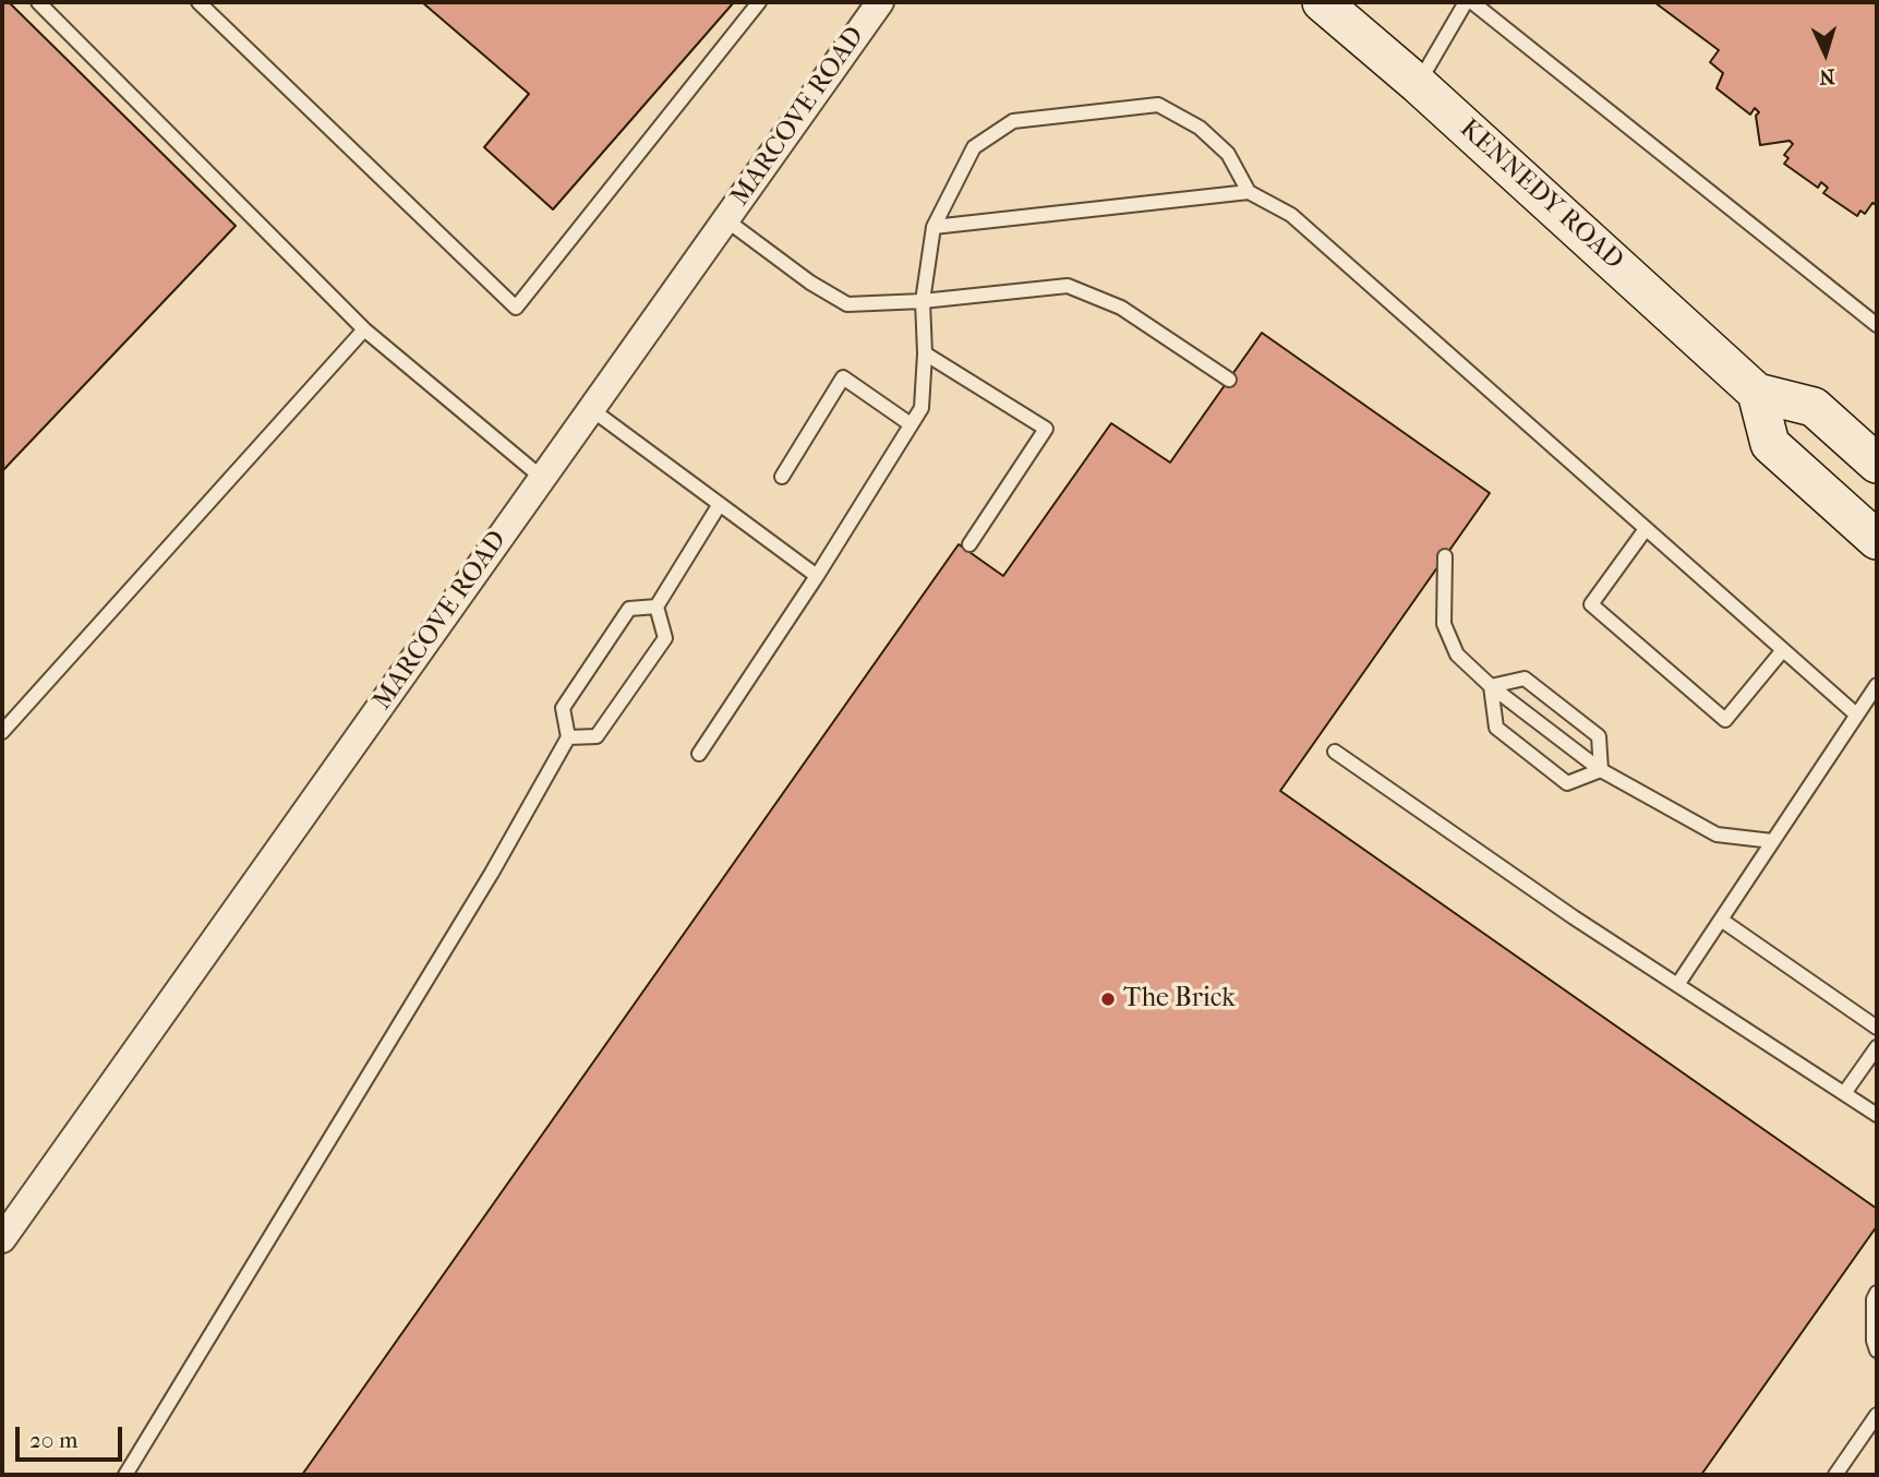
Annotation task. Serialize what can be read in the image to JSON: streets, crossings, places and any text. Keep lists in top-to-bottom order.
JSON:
{
  "streets": {
    "main road": ["KENNEDY ROAD"],
    "street": ["MARCOVE ROAD"]
  },
  "places": ["The Brick"],
  "scale_bar": "20 m",
  "north": "bottom"
}
